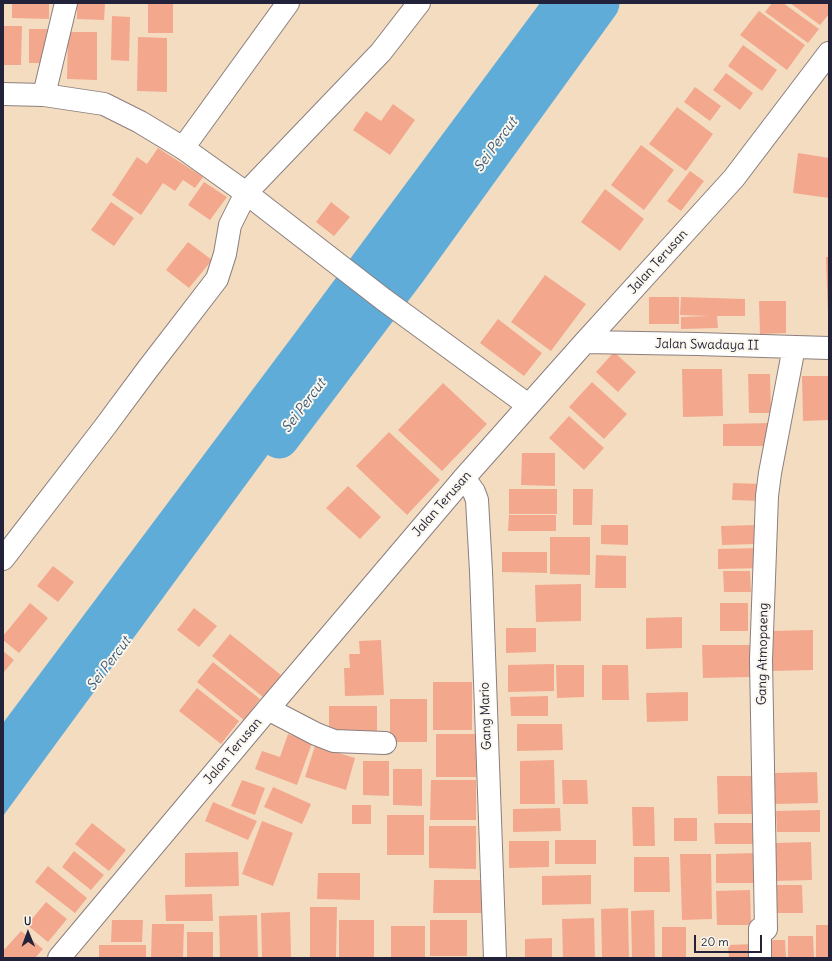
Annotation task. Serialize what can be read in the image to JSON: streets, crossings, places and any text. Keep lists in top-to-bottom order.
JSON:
{
  "streets": {
    "street": [
      "Jalan Terusan",
      "Jalan Swadaya II",
      "Gang Atmopaeng",
      "Gang Mario"
    ]
  },
  "crossings": [
    ["Jalan Terusan", "Jalan Swadaya II"],
    ["Jalan Terusan", "Gang Mario"],
    ["Jalan Swadaya II", "Gang Atmopaeng"]
  ],
  "water": ["Sei Percut"],
  "scale_bar": "20 m",
  "north": "top"
}
